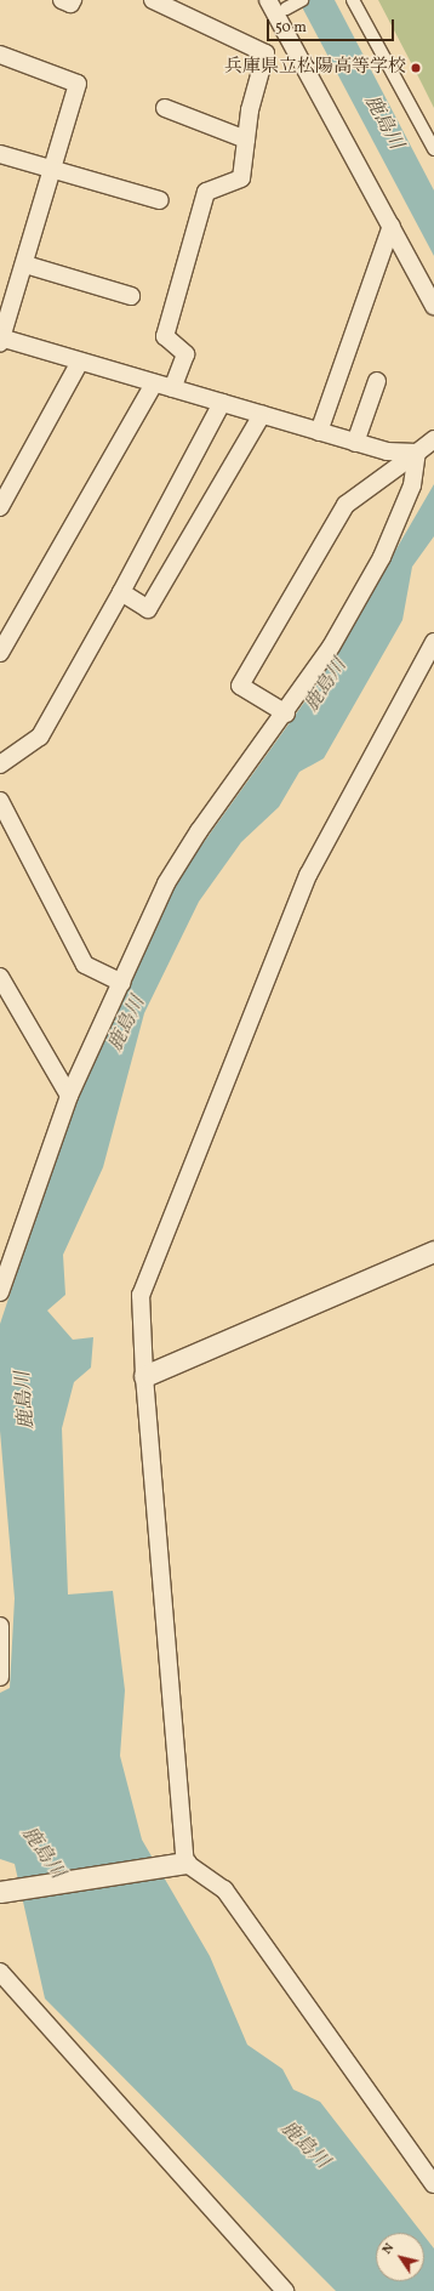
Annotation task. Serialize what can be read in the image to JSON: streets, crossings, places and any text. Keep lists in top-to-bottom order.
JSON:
{
  "water": ["鹿島川"],
  "places": ["兵庫県立松陽高等学校"],
  "scale_bar": "50 m",
  "north": "top left"
}
